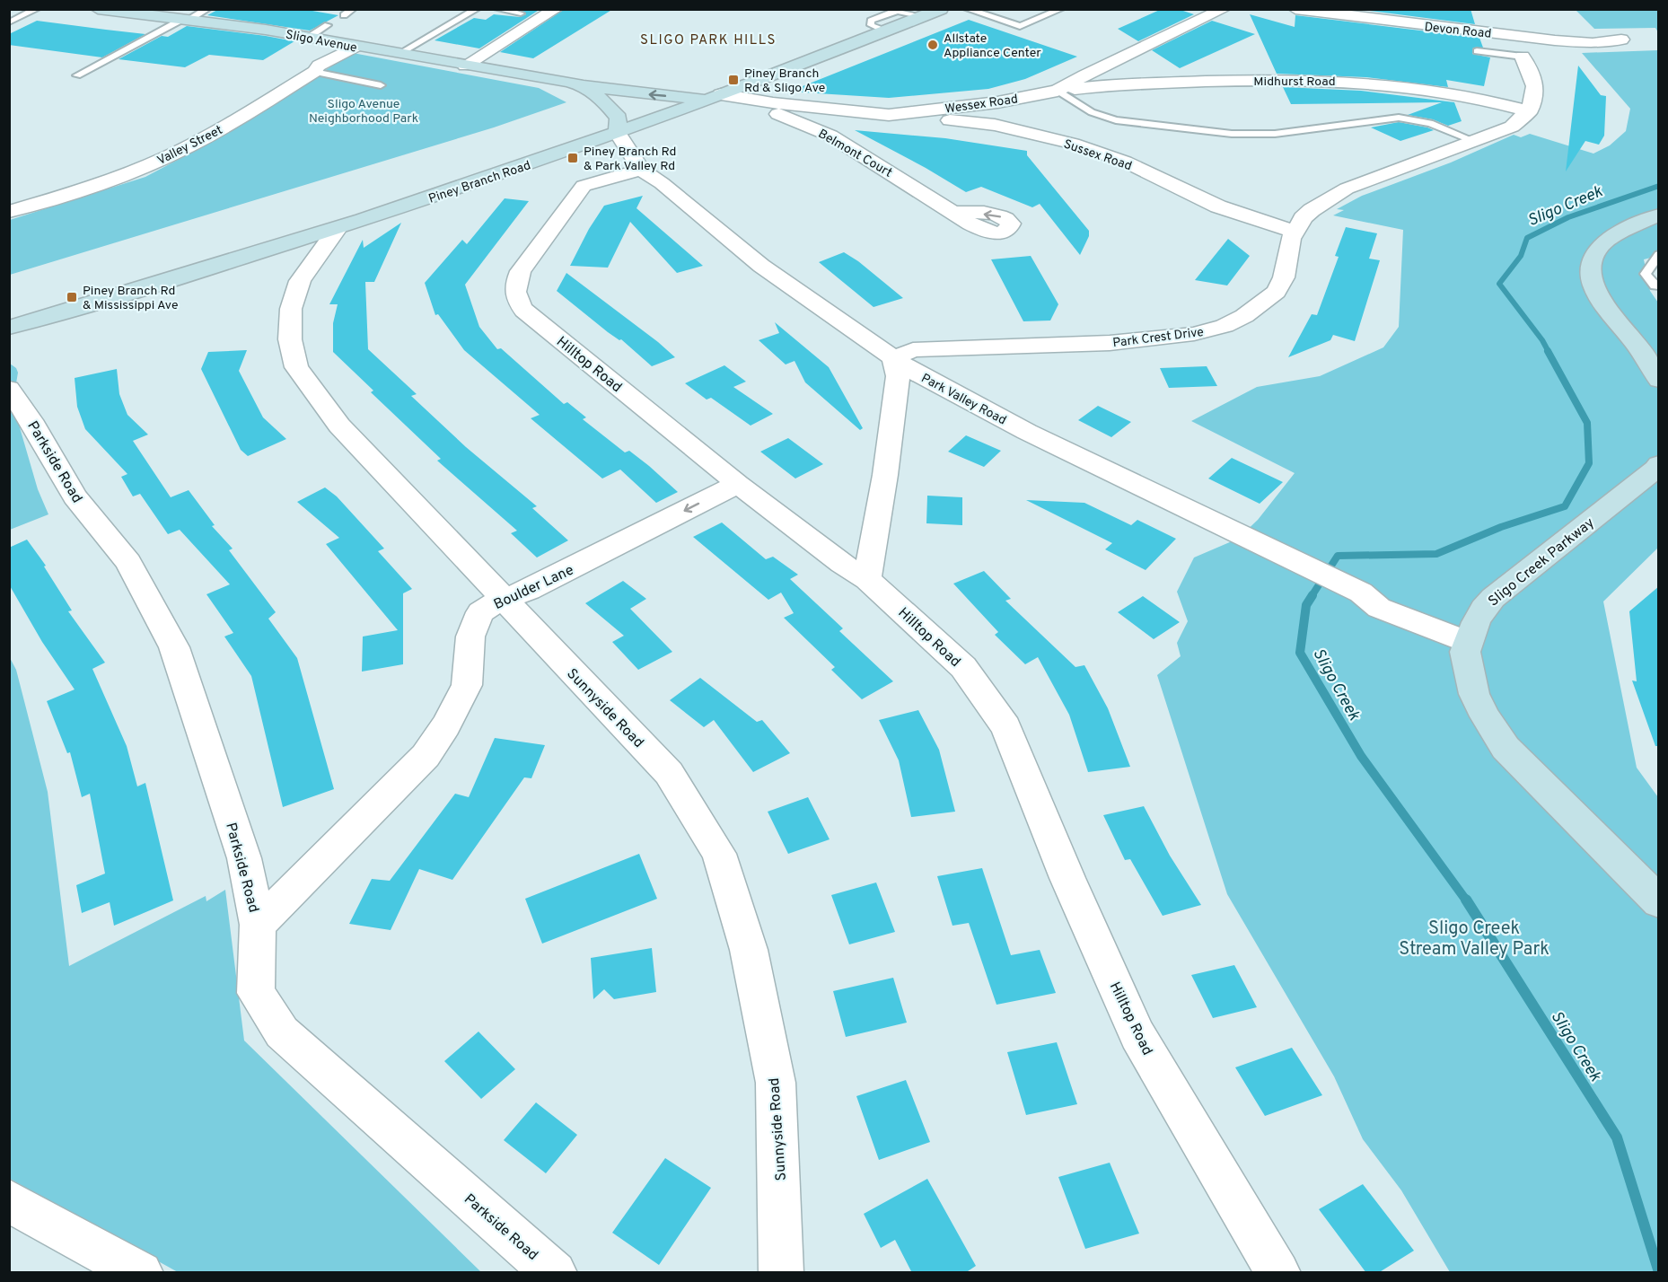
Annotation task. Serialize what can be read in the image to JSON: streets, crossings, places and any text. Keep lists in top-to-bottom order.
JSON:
{
  "streets": {
    "street": [
      "Devon Road",
      "Sligo Avenue",
      "Midhurst Road",
      "Wessex Road",
      "Valley Street",
      "Belmont Court",
      "Sussex Road",
      "Piney Branch Road",
      "Park Crest Drive",
      "Hilltop Road",
      "Park Valley Road",
      "Parkside Road",
      "Sligo Creek Parkway",
      "Boulder Lane",
      "Sunnyside Road"
    ]
  },
  "crossings": [
    ["Sligo Avenue", "Valley Street"],
    ["Sligo Avenue", "Piney Branch Road"],
    ["Sligo Avenue", "Park Valley Road"],
    ["Midhurst Road", "Wessex Road"],
    ["Midhurst Road", "Park Crest Drive"],
    ["Wessex Road", "Belmont Court"],
    ["Wessex Road", "Sussex Road"],
    ["Wessex Road", "Piney Branch Road"],
    ["Belmont Court", "Piney Branch Road"],
    ["Sussex Road", "Park Crest Drive"],
    ["Piney Branch Road", "Park Valley Road"],
    ["Piney Branch Road", "Sunnyside Road"],
    ["Park Crest Drive", "Park Valley Road"],
    ["Hilltop Road", "Park Valley Road"],
    ["Hilltop Road", "Boulder Lane"],
    ["Park Valley Road", "Sligo Creek Parkway"],
    ["Parkside Road", "Boulder Lane"],
    ["Boulder Lane", "Sunnyside Road"]
  ],
  "one_way": ["Boulder Lane"],
  "districts": ["SLIGO PARK HILLS"],
  "water": ["Sligo Creek"],
  "parks": ["Sligo Avenue Neighborhood Park", "Sligo Creek Stream Valley Park"],
  "places": {
    "other": ["Allstate Appliance Center"],
    "transit": ["Piney Branch Rd & Sligo Ave", "Piney Branch Rd & Park Valley Rd", "Piney Branch Rd & Mississippi Ave"]
  }
}
